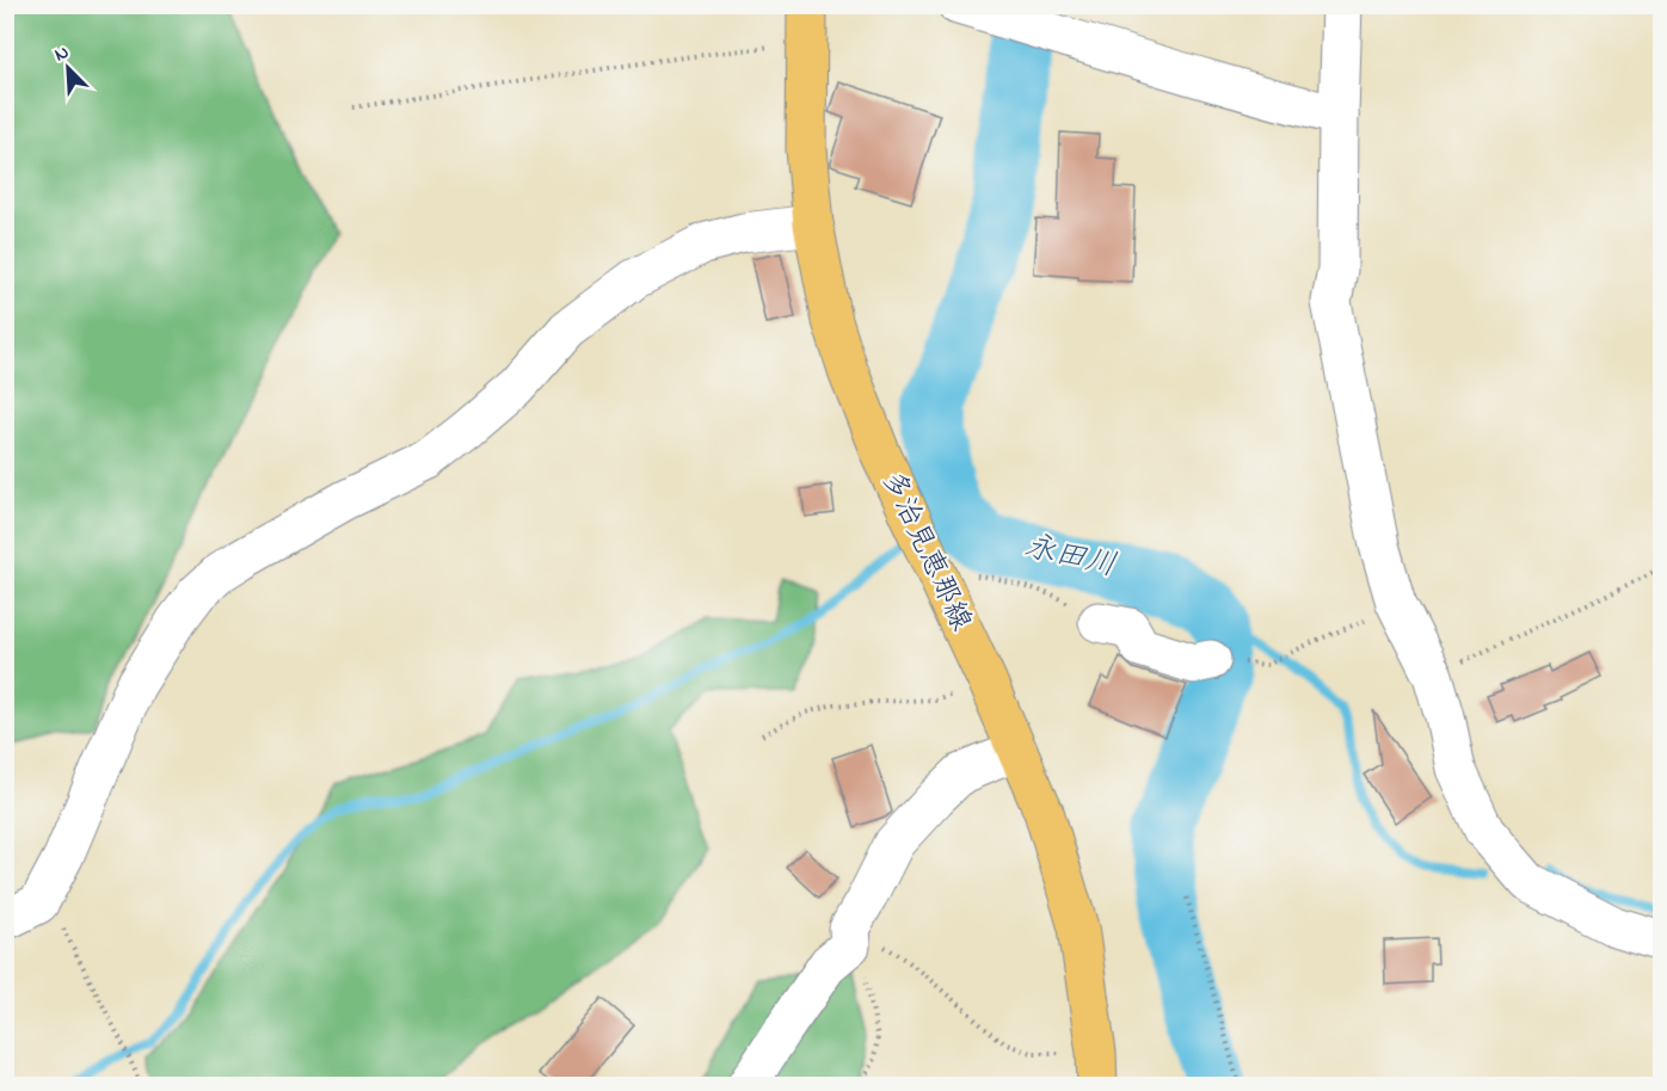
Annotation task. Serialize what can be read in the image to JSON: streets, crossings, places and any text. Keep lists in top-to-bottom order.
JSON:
{
  "streets": {
    "main road": ["多治見恵那線"]
  },
  "water": ["永田川"],
  "north": "top left"
}
